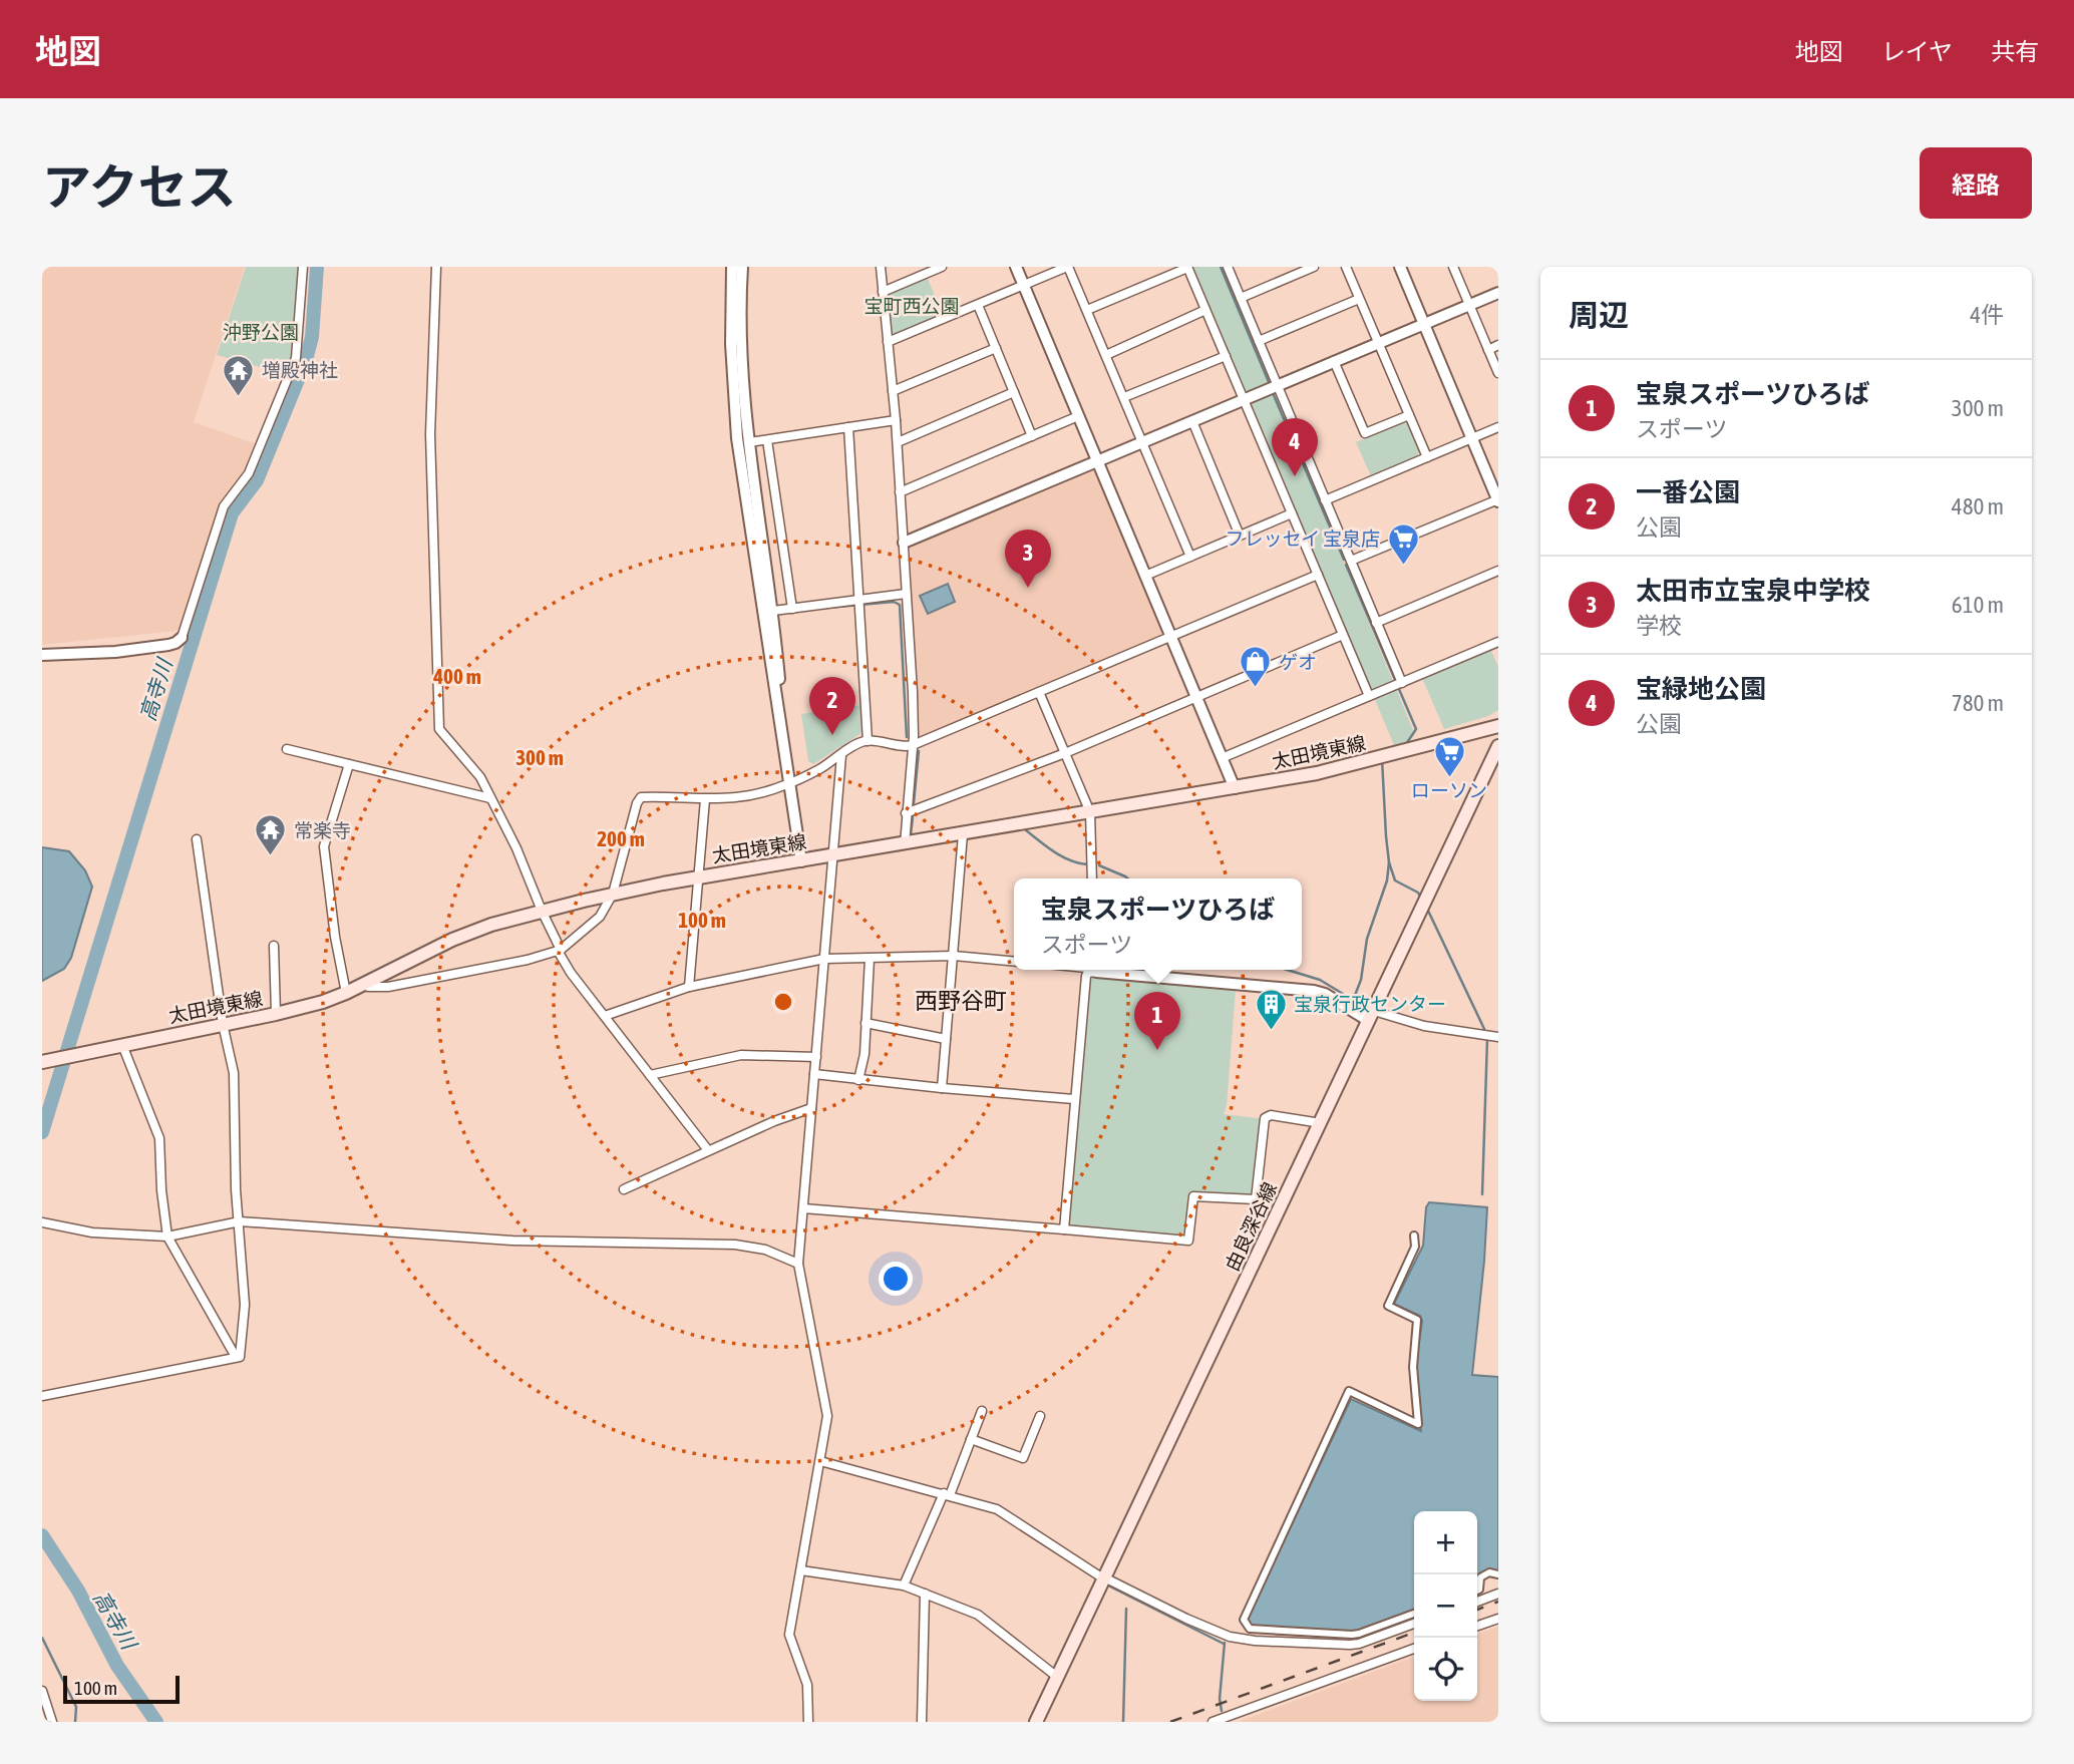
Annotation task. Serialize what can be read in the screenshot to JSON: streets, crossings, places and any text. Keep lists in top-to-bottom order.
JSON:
{
  "streets": {
    "main road": ["太田境東線", "由良深谷線"]
  },
  "districts": ["西野谷町"],
  "water": ["高寺川"],
  "parks": ["宝町西公園", "沖野公園"],
  "places": {
    "temple": ["増殿神社", "常楽寺"],
    "supermarket": ["フレッセイ 宝泉店", "ローソン"],
    "shop": ["ゲオ"],
    "building": ["宝泉行政センター"]
  },
  "scale_bar": "100 m",
  "page": {
    "header": "地図",
    "nav": ["地図", "レイヤ", "共有"],
    "title": "アクセス",
    "buttons": "経路",
    "heading": ["周辺", "4件"],
    "list": [
      {
        "mark": "1",
        "name": "宝泉スポーツひろば",
        "note": "スポーツ",
        "value": "300 m"
      },
      {
        "mark": "2",
        "name": "一番公園",
        "note": "公園",
        "value": "480 m"
      },
      {
        "mark": "3",
        "name": "太田市立宝泉中学校",
        "note": "学校",
        "value": "610 m"
      },
      {
        "mark": "4",
        "name": "宝緑地公園",
        "note": "公園",
        "value": "780 m"
      }
    ],
    "pins": [
      "4",
      "3",
      "2",
      "1"
    ],
    "popup": ["宝泉スポーツひろば", "スポーツ"],
    "map_buttons": ["+", "−"],
    "scale": "100 m"
  },
  "rings": [
    "400 m",
    "300 m",
    "200 m",
    "100 m"
  ]
}
